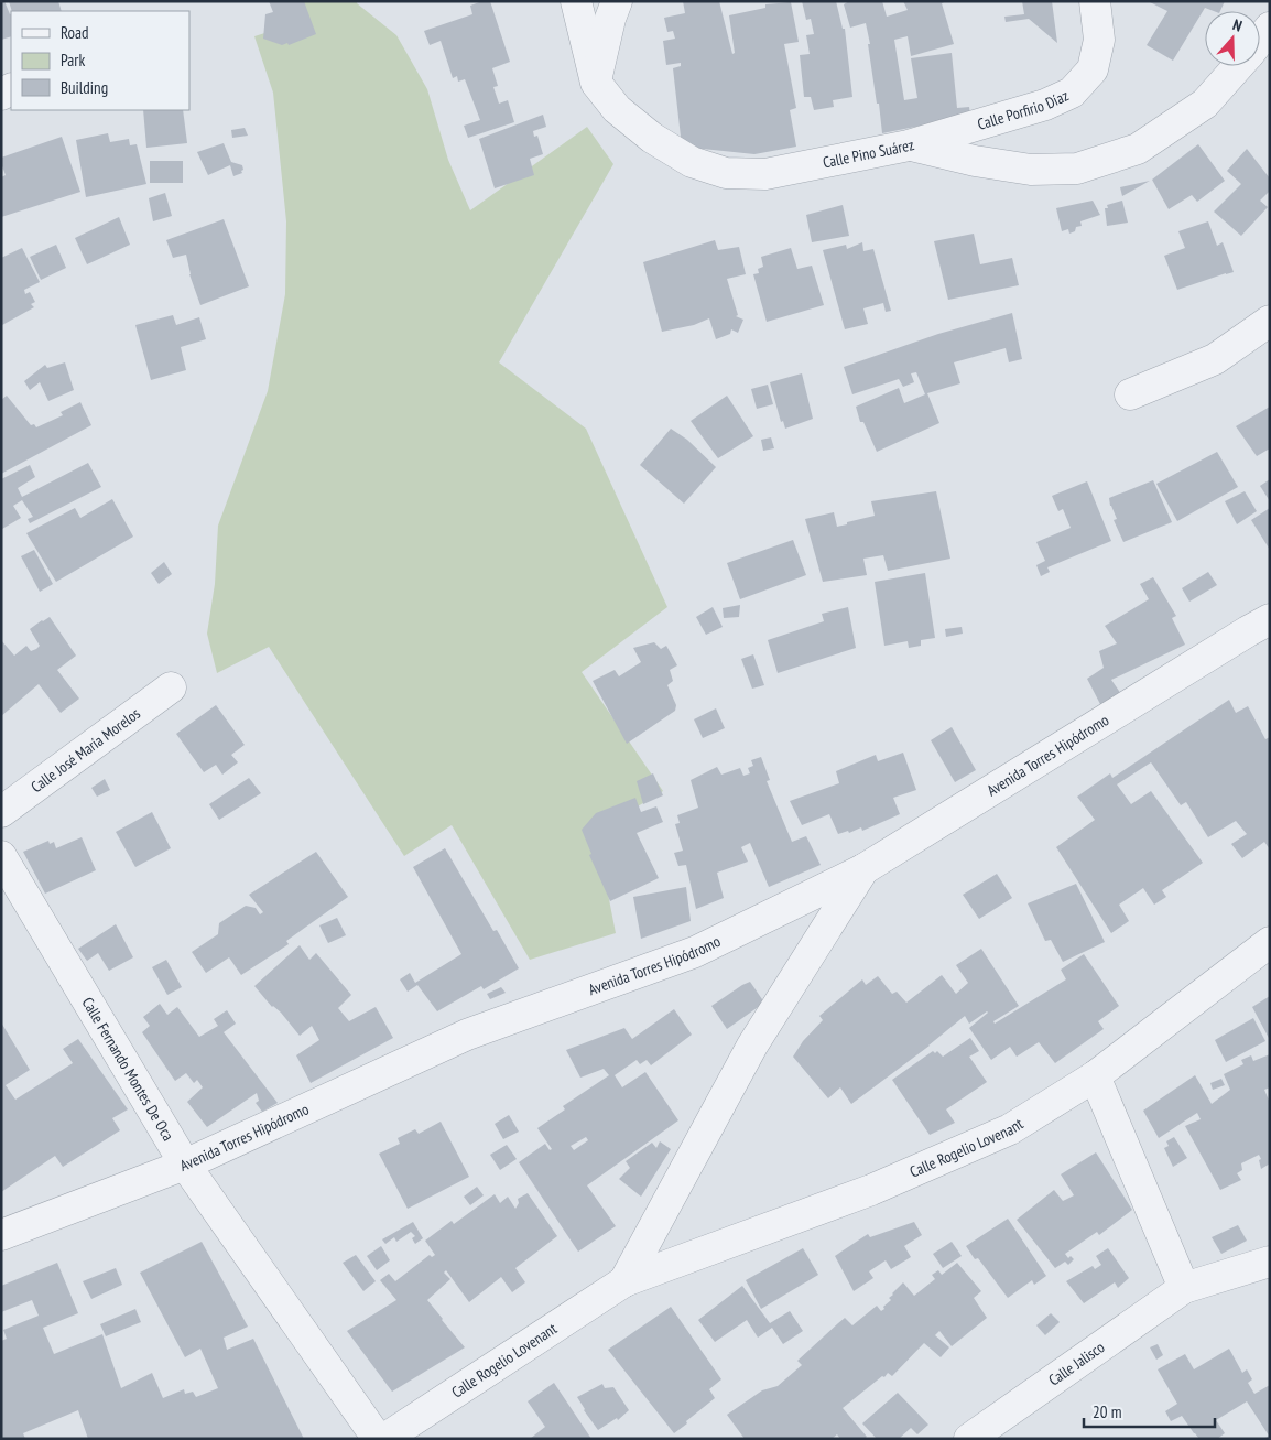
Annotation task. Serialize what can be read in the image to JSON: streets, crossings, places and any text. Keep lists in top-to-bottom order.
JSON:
{
  "streets": {
    "street": [
      "Calle Porfirio Díaz",
      "Calle Pino Suárez",
      "Calle José María Morelos",
      "Avenida Torres Hipódromo",
      "Calle Fernando Montes De Oca",
      "Calle Rogelio Lovenant",
      "Calle Jalisco"
    ]
  },
  "crossings": [
    ["Calle Porfirio Díaz", "Calle Pino Suárez"],
    ["Avenida Torres Hipódromo", "Calle Fernando Montes De Oca"],
    ["Avenida Torres Hipódromo", "Calle Rogelio Lovenant"]
  ],
  "legend": ["Road", "Park", "Building"],
  "scale_bar": "20 m",
  "north": "top"
}
